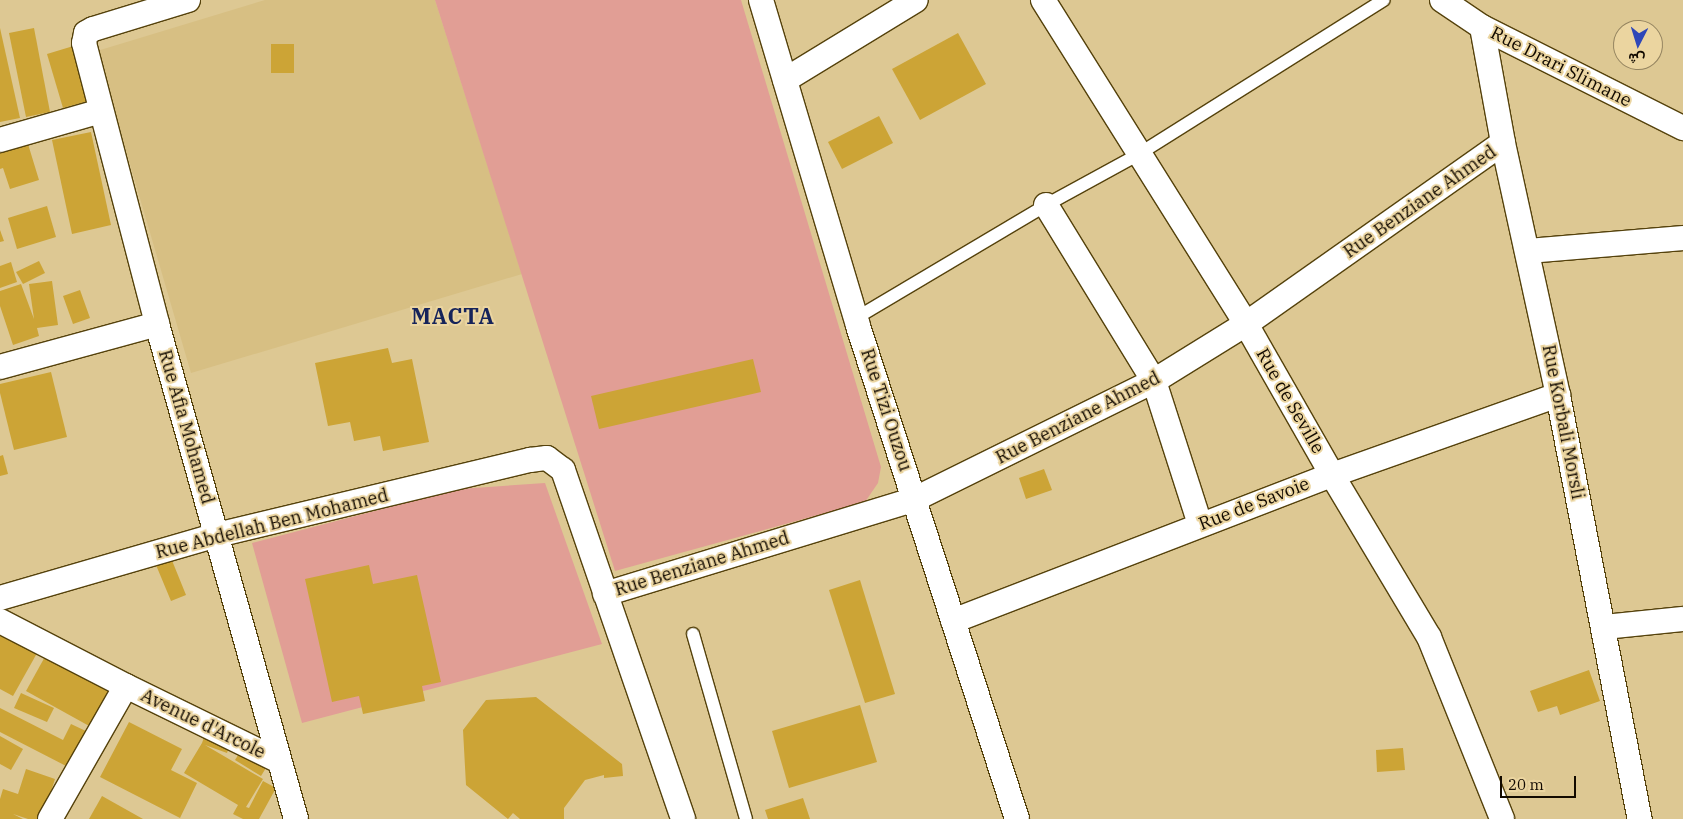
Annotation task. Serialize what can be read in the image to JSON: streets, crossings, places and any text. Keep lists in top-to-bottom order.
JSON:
{
  "streets": {
    "street": [
      "Rue Drari Slimane",
      "Rue Benziane Ahmed",
      "Rue de Seville",
      "Rue Tizi Ouzou",
      "Rue Korbali Morsli",
      "Rue Afia Mohamed",
      "Rue de Savoie",
      "Rue Abdellah Ben Mohamed",
      "Avenue d'Arcole"
    ]
  },
  "crossings": [
    ["Rue Drari Slimane", "Rue Korbali Morsli"],
    ["Rue Benziane Ahmed", "Rue de Seville"],
    ["Rue Benziane Ahmed", "Rue Tizi Ouzou"],
    ["Rue Benziane Ahmed", "Rue Korbali Morsli"],
    ["Rue Benziane Ahmed", "Rue Abdellah Ben Mohamed"],
    ["Rue de Seville", "Rue de Savoie"],
    ["Rue Tizi Ouzou", "Rue de Savoie"],
    ["Rue Korbali Morsli", "Rue de Savoie"],
    ["Rue Afia Mohamed", "Rue Abdellah Ben Mohamed"],
    ["Rue Afia Mohamed", "Avenue d'Arcole"]
  ],
  "districts": ["MACTA"],
  "scale_bar": "20 m",
  "north": "bottom"
}
